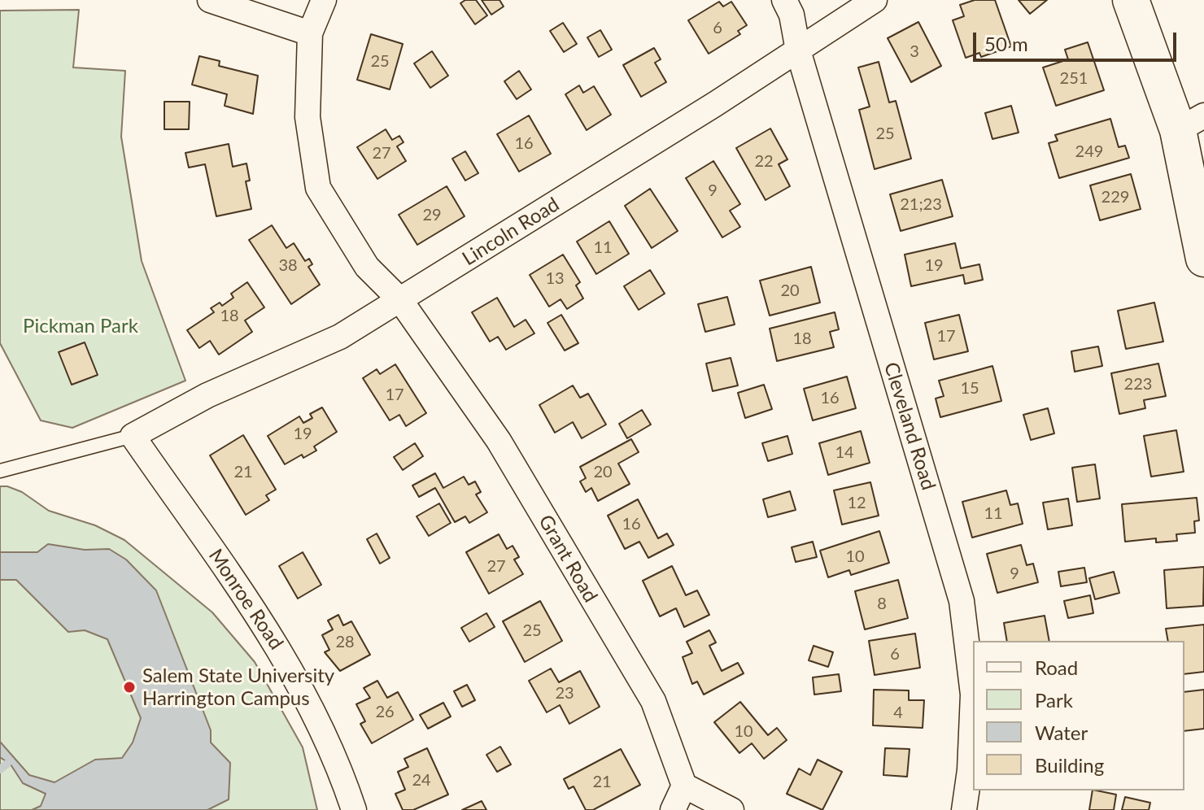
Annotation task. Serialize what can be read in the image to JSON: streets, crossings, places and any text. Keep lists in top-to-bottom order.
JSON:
{
  "streets": {
    "street": [
      "Lincoln Road",
      "Cleveland Road",
      "Grant Road",
      "Monroe Road"
    ]
  },
  "crossings": [
    ["Lincoln Road", "Cleveland Road"],
    ["Lincoln Road", "Grant Road"],
    ["Lincoln Road", "Monroe Road"]
  ],
  "parks": ["Pickman Park"],
  "places": ["Salem State University Harrington Campus"],
  "house_numbers": [
    "6",
    "3",
    "25",
    "251",
    "25",
    "16",
    "249",
    "27",
    "22",
    "9",
    "229",
    "21;23",
    "29",
    "11",
    "38",
    "19",
    "13",
    "20",
    "18",
    "17",
    "18",
    "223",
    "15",
    "17",
    "16",
    "19",
    "14",
    "21",
    "20",
    "12",
    "11",
    "16",
    "10",
    "27",
    "9",
    "8",
    "25",
    "28",
    "6",
    "23",
    "26",
    "4",
    "10",
    "24",
    "21"
  ],
  "legend": [
    "Road",
    "Park",
    "Water",
    "Building"
  ],
  "scale_bar": "50 m"
}
